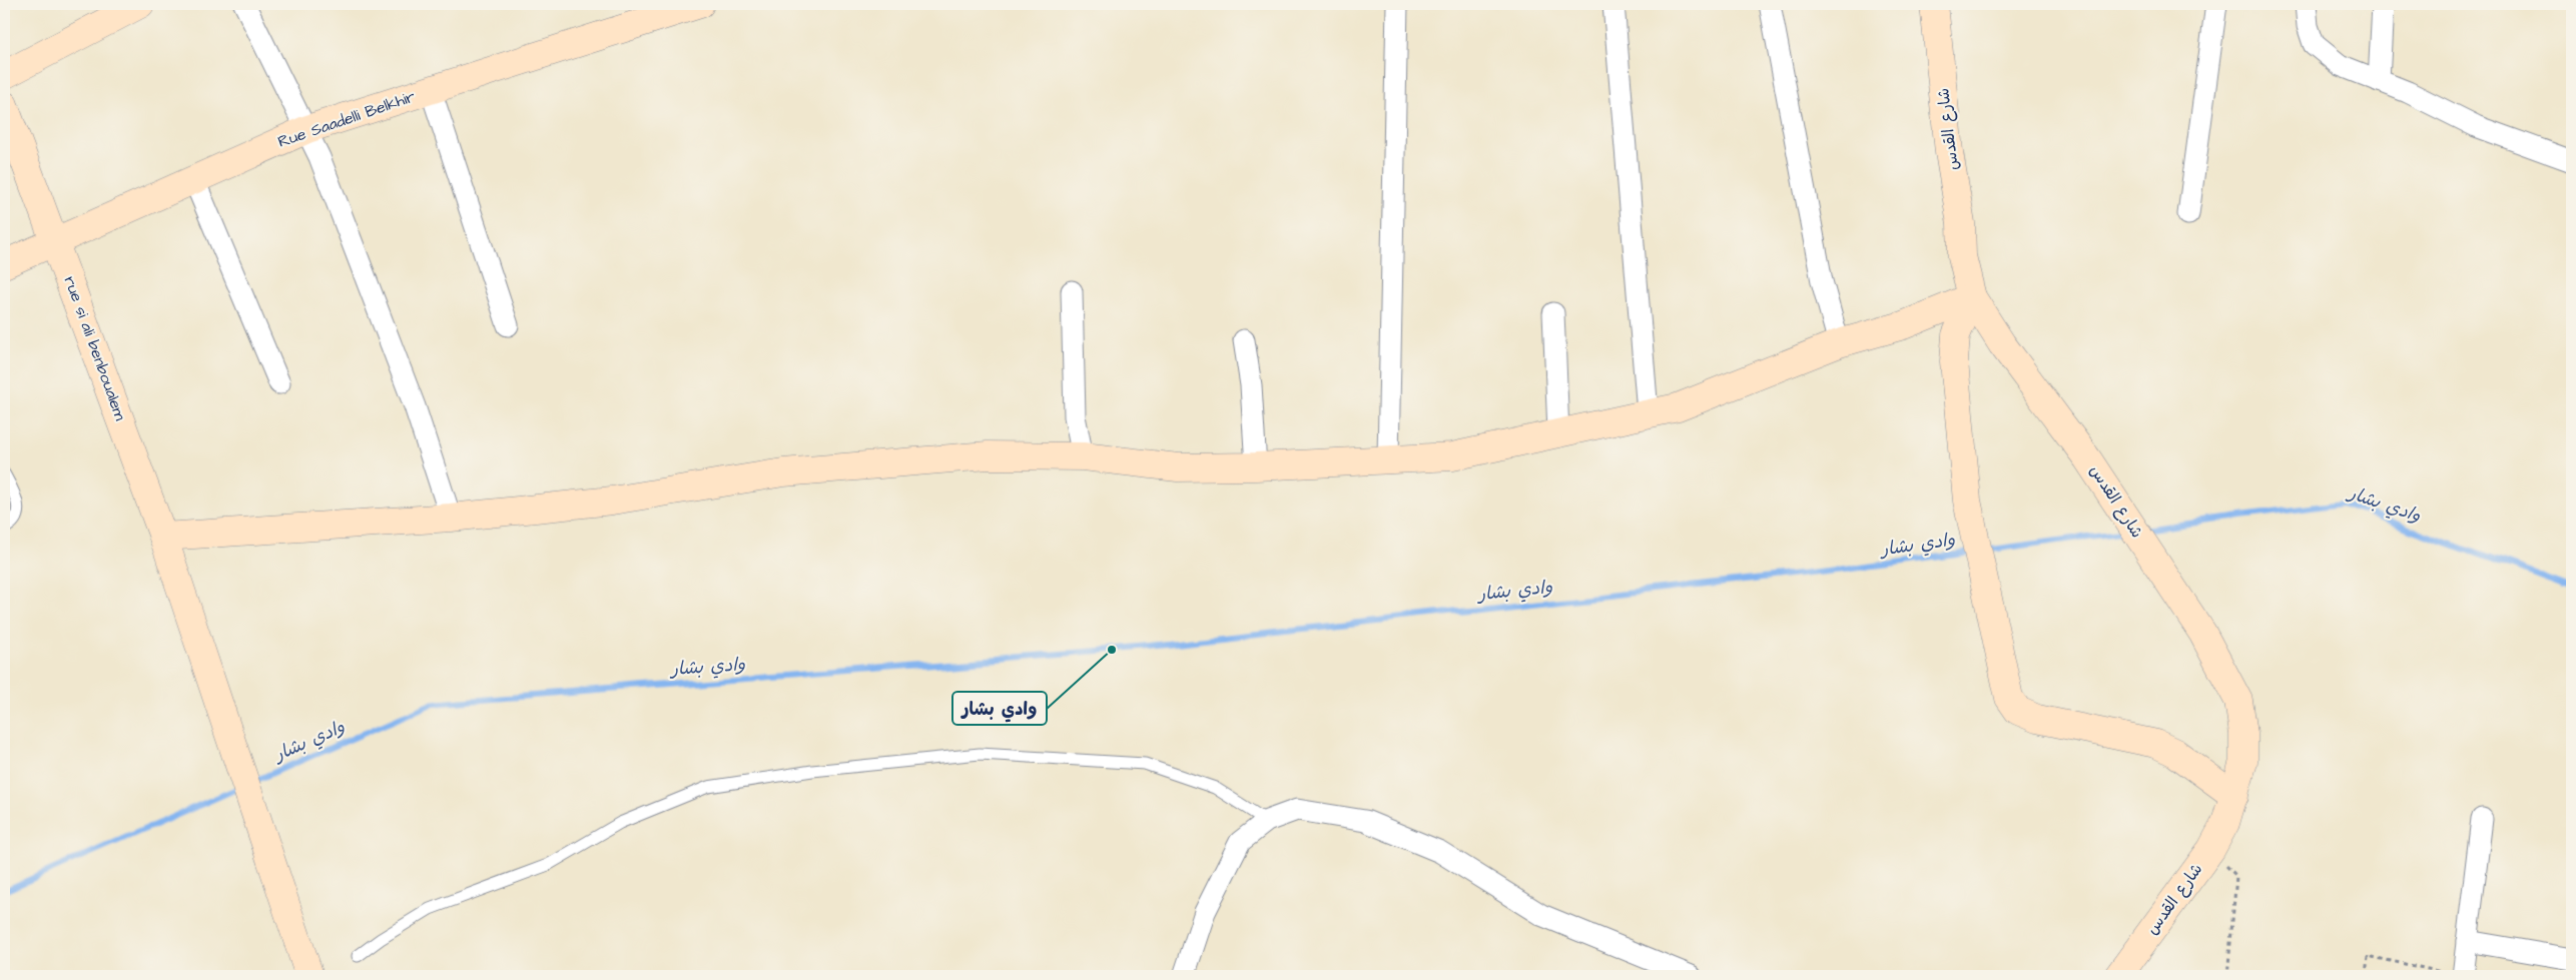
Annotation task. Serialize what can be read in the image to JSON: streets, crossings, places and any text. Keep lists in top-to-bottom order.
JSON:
{
  "streets": {
    "main road": ["Rue Saadelli Belkhir", "شارع القدس", "rue si ali benboualem"]
  },
  "crossings": [
    ["Rue Saadelli Belkhir", "rue si ali benboualem"]
  ],
  "water": ["وادي بشار"],
  "places": ["وادي بشار"]
}
